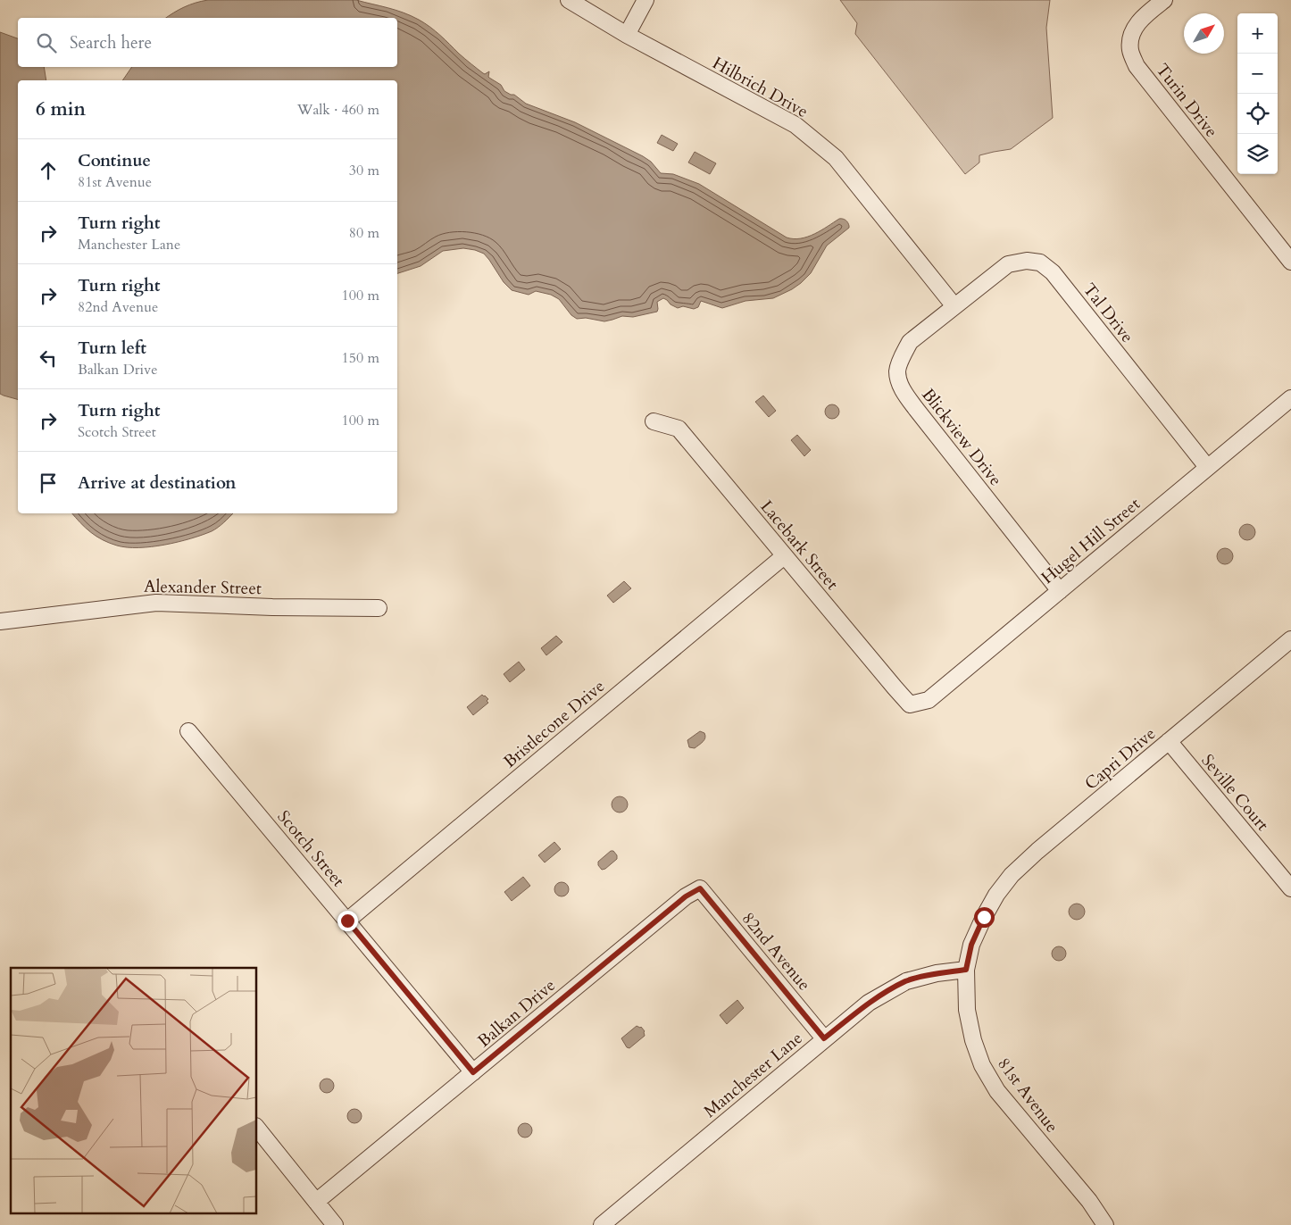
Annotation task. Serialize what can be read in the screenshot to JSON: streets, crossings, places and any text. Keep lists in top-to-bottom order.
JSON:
{
  "streets": {
    "street": [
      "Hilbrich Drive",
      "Turin Drive",
      "Tal Drive",
      "Blickview Drive",
      "Hugel Hill Street",
      "Lacebark Street",
      "Alexander Street",
      "Bristlecone Drive",
      "Capri Drive",
      "Seville Court",
      "Scotch Street",
      "82nd Avenue",
      "Balkan Drive",
      "Manchester Lane",
      "81st Avenue"
    ]
  },
  "crossings": [
    ["Hilbrich Drive", "Tal Drive"],
    ["Hilbrich Drive", "Blickview Drive"],
    ["Tal Drive", "Blickview Drive"],
    ["Tal Drive", "Hugel Hill Street"],
    ["Blickview Drive", "Hugel Hill Street"],
    ["Hugel Hill Street", "Lacebark Street"],
    ["Lacebark Street", "Bristlecone Drive"],
    ["Bristlecone Drive", "Scotch Street"],
    ["Capri Drive", "Seville Court"],
    ["Capri Drive", "81st Avenue"],
    ["Scotch Street", "Balkan Drive"],
    ["82nd Avenue", "Balkan Drive"],
    ["82nd Avenue", "Manchester Lane"],
    ["Manchester Lane", "81st Avenue"]
  ],
  "north": "top right",
  "page": {
    "map_buttons": ["+", "−"],
    "search": "Search here",
    "heading": ["6 min", "Walk · 460 m"],
    "list": [
      ["Continue", "81st Avenue", "30 m"],
      ["Turn right", "Manchester Lane", "80 m"],
      ["Turn right", "82nd Avenue", "100 m"],
      ["Turn left", "Balkan Drive", "150 m"],
      ["Turn right", "Scotch Street", "100 m"],
      "Arrive at destination"
    ]
  }
}
